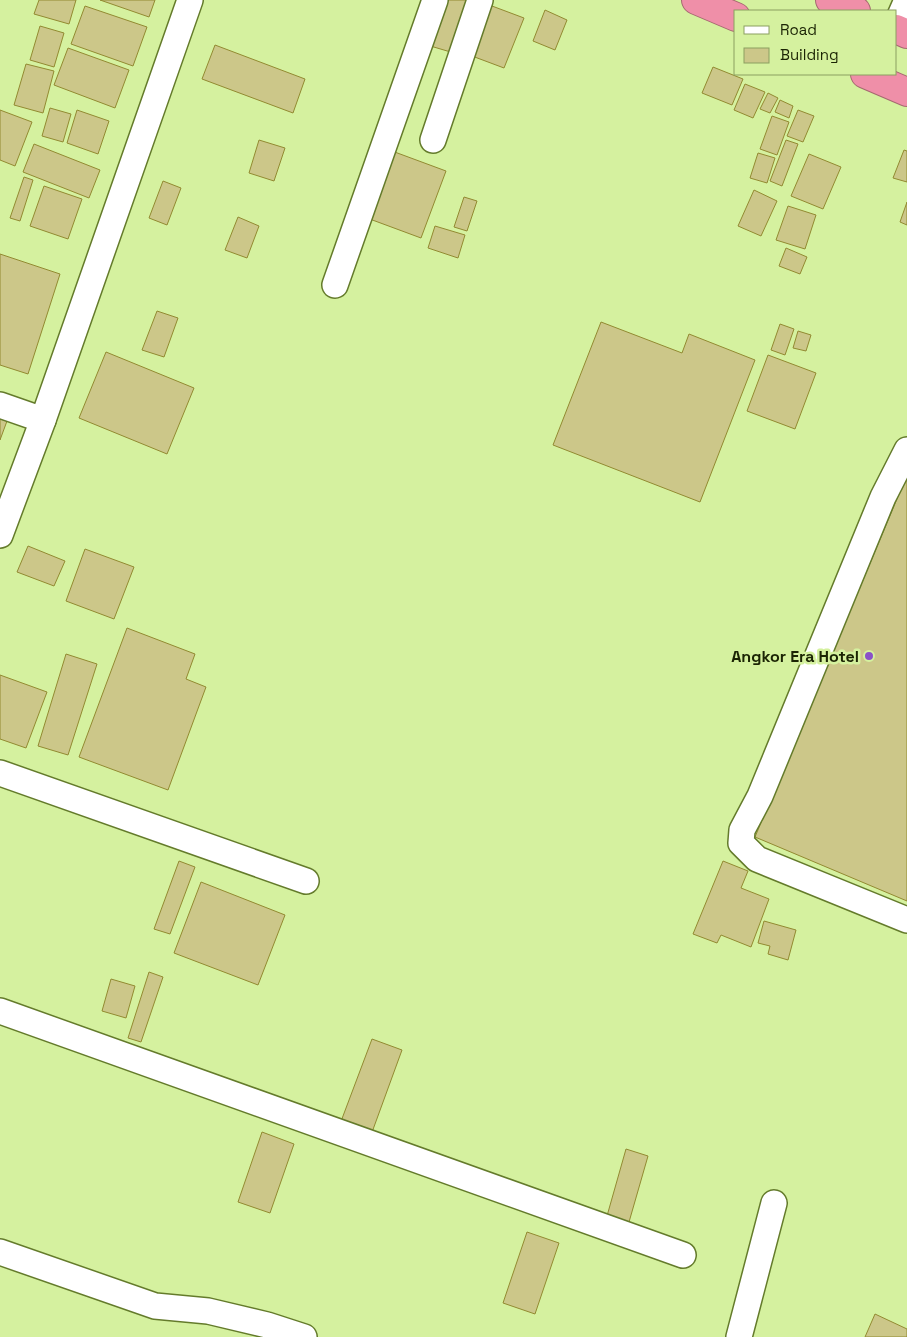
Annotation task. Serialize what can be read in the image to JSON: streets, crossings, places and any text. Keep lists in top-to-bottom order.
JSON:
{
  "places": ["Angkor Era Hotel"],
  "legend": ["Road", "Building"]
}
